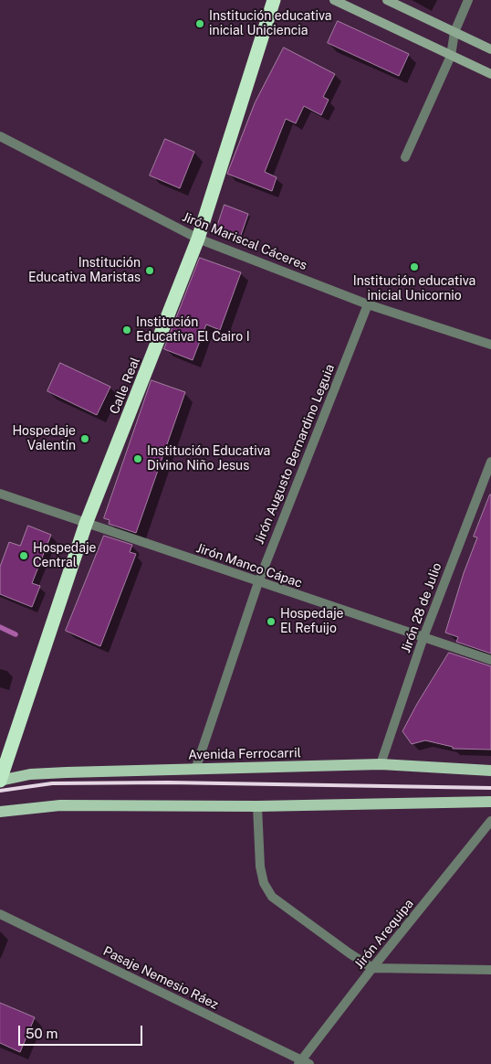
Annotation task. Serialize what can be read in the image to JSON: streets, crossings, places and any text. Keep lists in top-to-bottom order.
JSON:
{
  "streets": {
    "highway": ["Calle Real"],
    "main road": ["Avenida Ferrocarril"],
    "street": [
      "Jirón Mariscal Cáceres",
      "Jirón Augusto Bernardino Leguia",
      "Jirón Manco Cápac",
      "Jirón 28 de Julio",
      "Jirón Arequipa",
      "Pasaje Nemesio Ráez"
    ]
  },
  "crossings": [
    ["Jirón Mariscal Cáceres", "Calle Real"],
    ["Jirón Mariscal Cáceres", "Jirón Augusto Bernardino Leguia"],
    ["Calle Real", "Jirón Manco Cápac"],
    ["Calle Real", "Avenida Ferrocarril"],
    ["Jirón Augusto Bernardino Leguia", "Jirón Manco Cápac"],
    ["Jirón Augusto Bernardino Leguia", "Avenida Ferrocarril"],
    ["Jirón Manco Cápac", "Jirón 28 de Julio"],
    ["Jirón 28 de Julio", "Avenida Ferrocarril"],
    ["Jirón Arequipa", "Pasaje Nemesio Ráez"]
  ],
  "places": [
    "Institución educativa inicial Uniciencia",
    "Institución educativa inicial Unicornio",
    "Institución Educativa Maristas",
    "Institución Educativa El Cairo I",
    "Hospedaje Valentín",
    "Institución Educativa Divino Niño Jesus",
    "Hospedaje Central",
    "Hospedaje El Refuijo"
  ],
  "scale_bar": "50 m"
}
